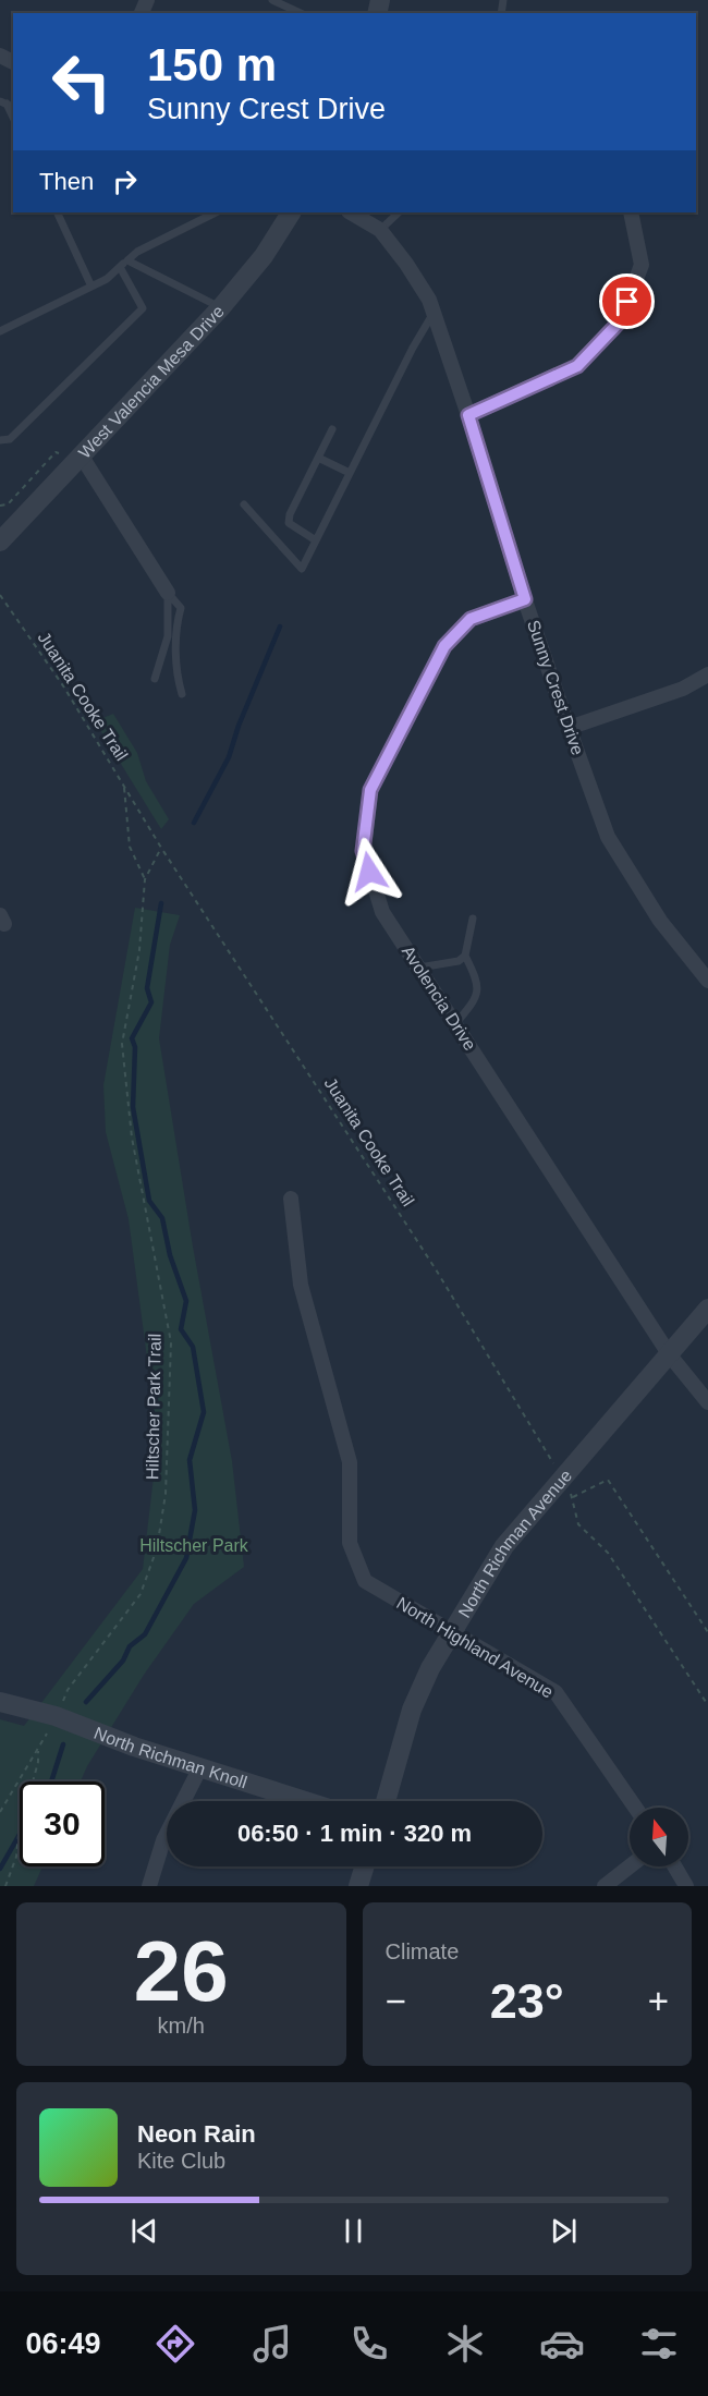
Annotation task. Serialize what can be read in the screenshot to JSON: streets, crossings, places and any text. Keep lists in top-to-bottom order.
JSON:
{
  "streets": {
    "street": [
      "West Valencia Mesa Drive",
      "Sunny Crest Drive",
      "Avolencia Drive",
      "North Richman Avenue",
      "North Highland Avenue",
      "North Richman Knoll"
    ],
    "path": ["Juanita Cooke Trail", "Hiltscher Park Trail"]
  },
  "crossings": [
    ["Sunny Crest Drive", "Avolencia Drive"],
    ["Juanita Cooke Trail", "Hiltscher Park Trail"],
    ["Juanita Cooke Trail", "North Richman Avenue"],
    ["Avolencia Drive", "North Richman Avenue"],
    ["Hiltscher Park Trail", "North Richman Knoll"],
    ["North Richman Avenue", "North Highland Avenue"]
  ],
  "parks": ["Hiltscher Park"],
  "north": "top",
  "page": {
    "turn": ["150 m", "Sunny Crest Drive"],
    "then": "Then",
    "limit": "30",
    "trip": "06:50 · 1 min · 320 m",
    "tile": [
      ["26", "km/h"],
      "Climate"
    ],
    "heat": ["−", "23°", "+"],
    "song": ["Neon Rain", "Kite Club"],
    "tabs": "06:49"
  }
}
